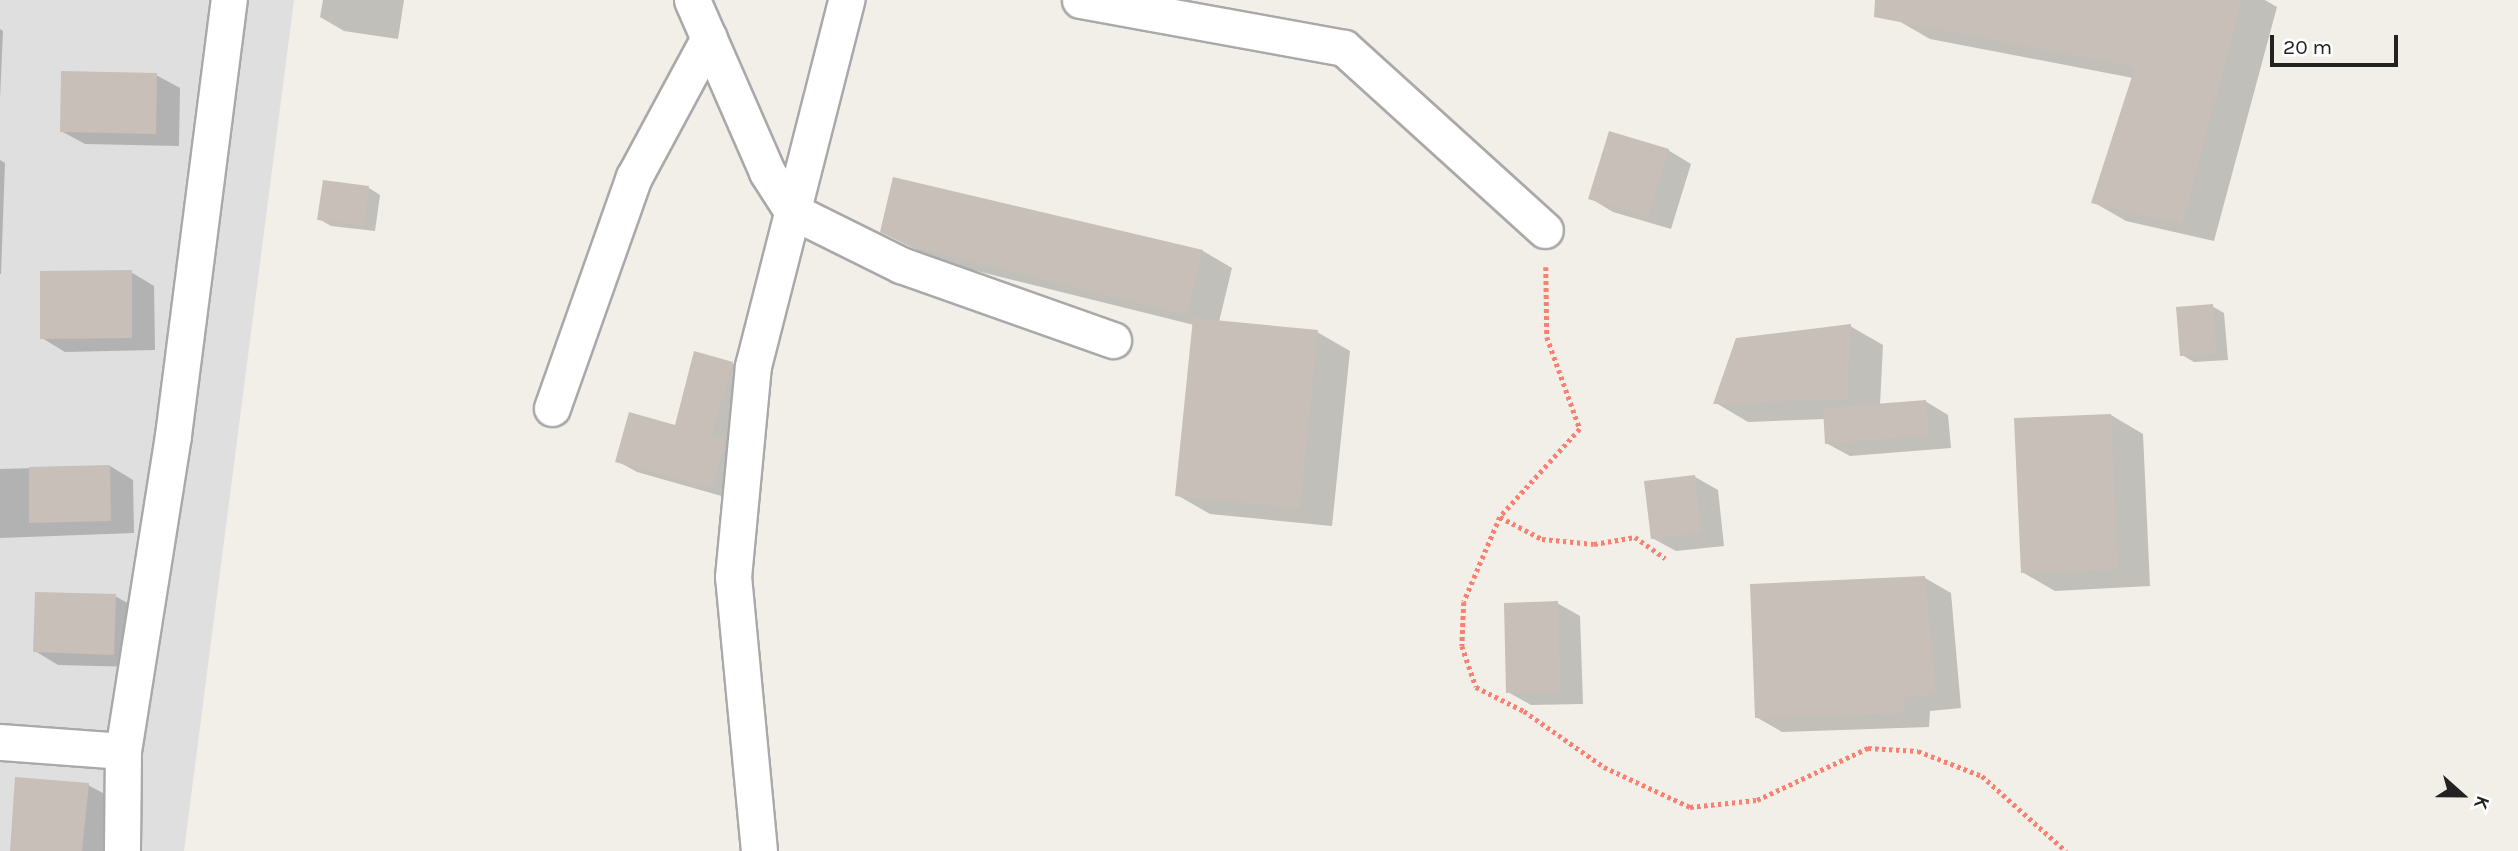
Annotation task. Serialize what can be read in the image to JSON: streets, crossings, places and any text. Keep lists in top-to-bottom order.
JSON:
{
  "scale_bar": "20 m",
  "north": "right"
}
